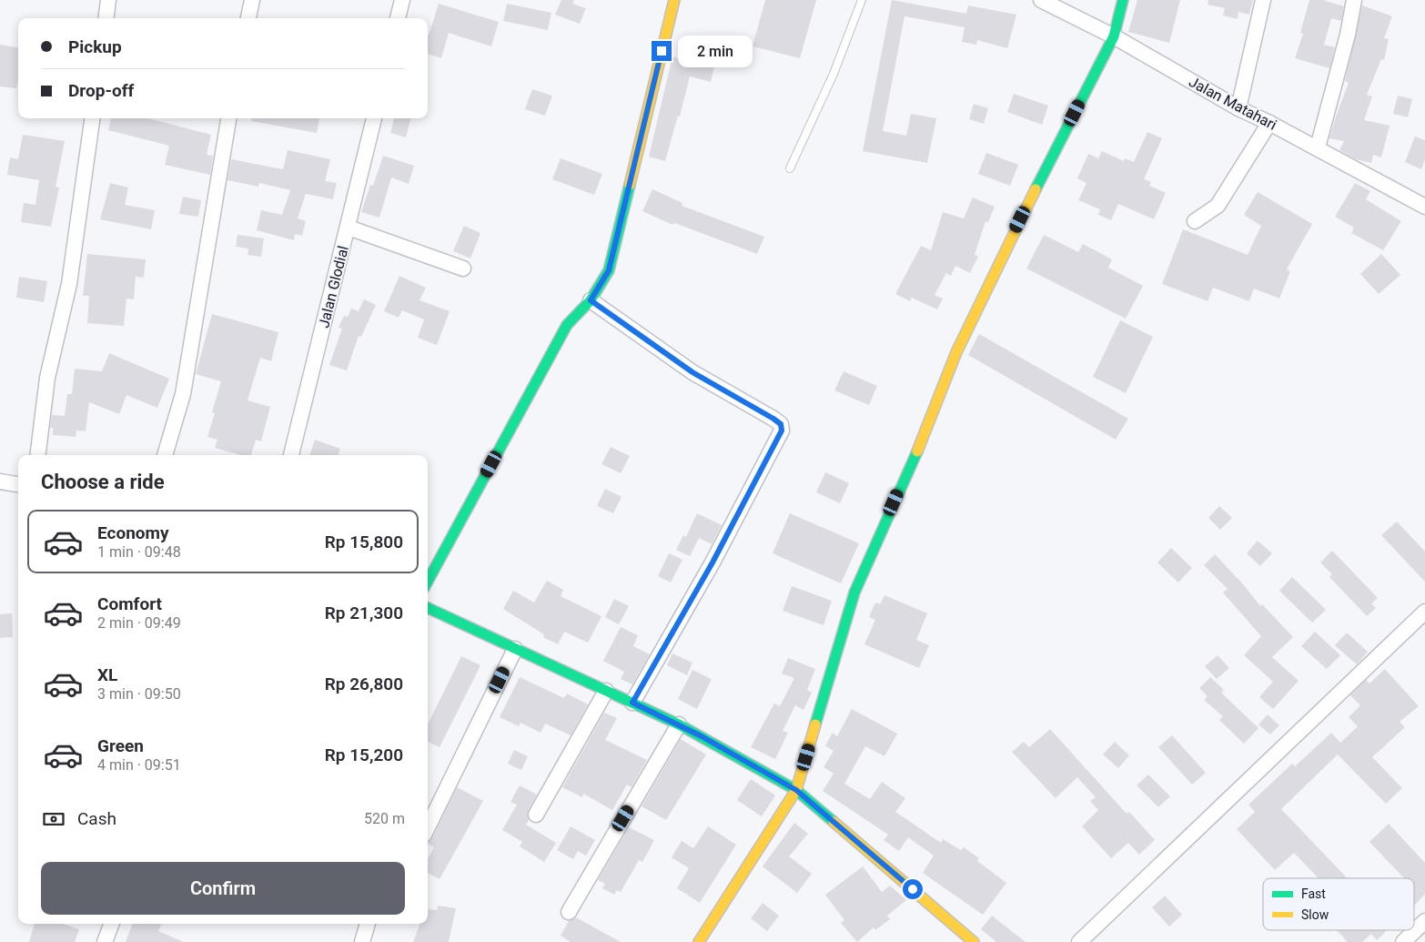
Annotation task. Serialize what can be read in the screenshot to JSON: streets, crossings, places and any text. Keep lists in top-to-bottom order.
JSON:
{
  "streets": {
    "street": ["Jalan Matahari", "Jalan Glodial"]
  },
  "legend": ["Fast", "Slow"],
  "page": {
    "banner": ["Pickup", "Drop-off"],
    "bubble": "2 min",
    "heading": "Choose a ride",
    "list": [
      {
        "name": "Economy",
        "note": "1 min · 09:48",
        "value": "Rp 15,800"
      },
      {
        "name": "Comfort",
        "note": "2 min · 09:49",
        "value": "Rp 21,300"
      },
      {
        "name": "XL",
        "note": "3 min · 09:50",
        "value": "Rp 26,800"
      },
      {
        "name": "Green",
        "note": "4 min · 09:51",
        "value": "Rp 15,200"
      }
    ],
    "pay": ["Cash", "520 m"],
    "buttons": "Confirm"
  }
}
